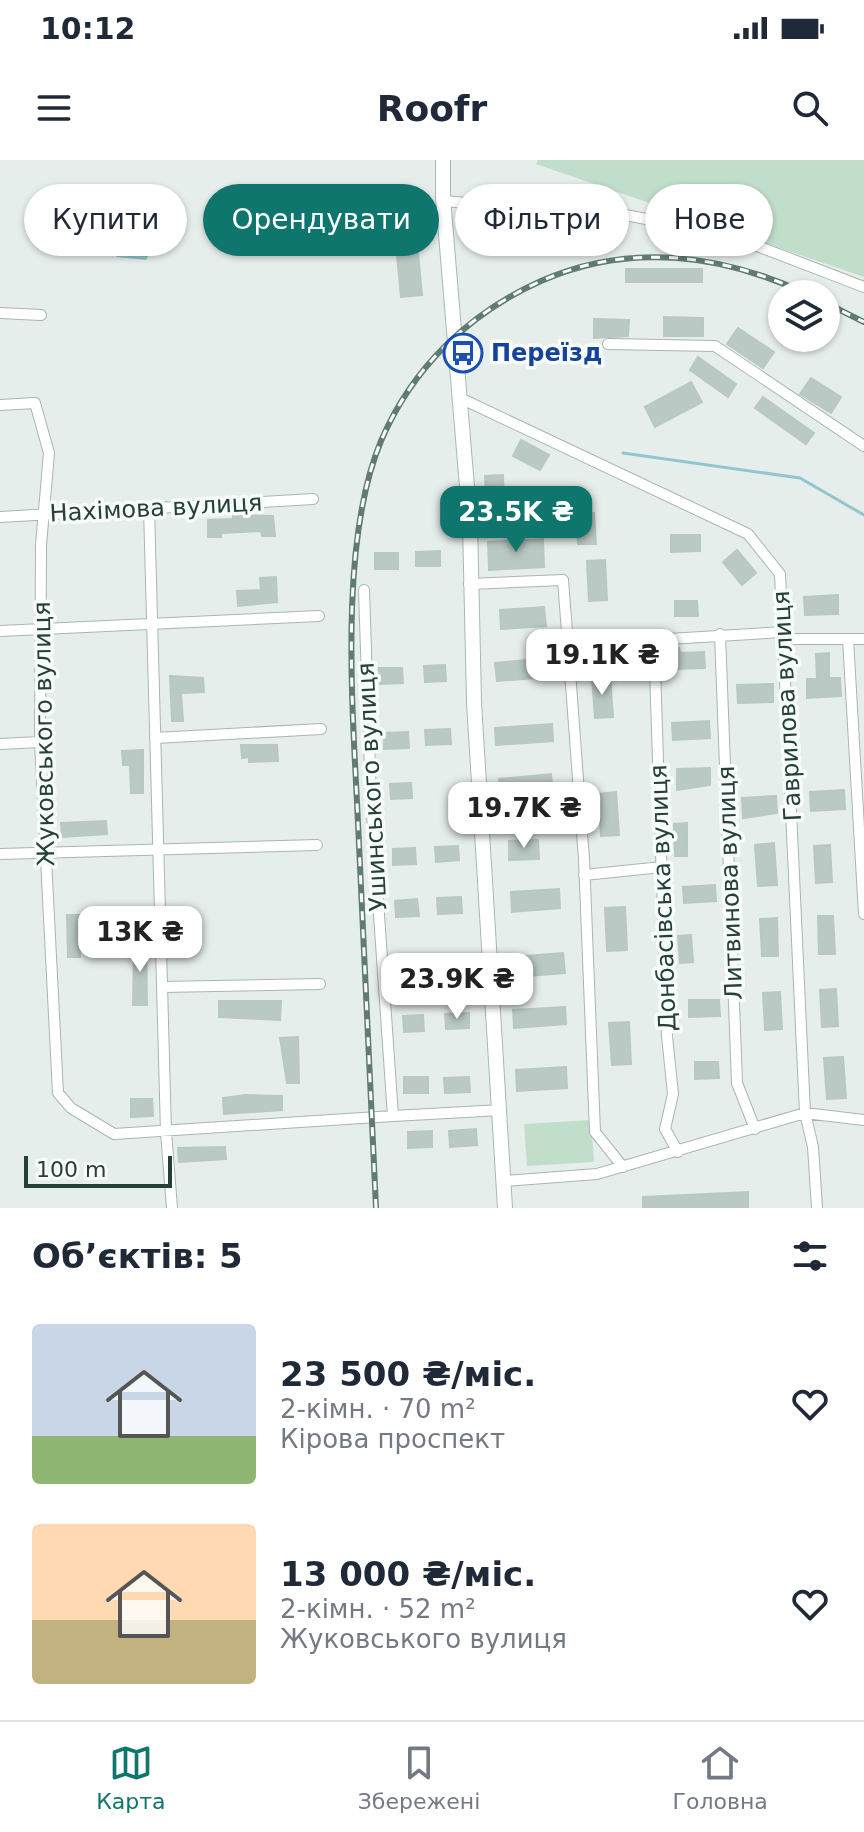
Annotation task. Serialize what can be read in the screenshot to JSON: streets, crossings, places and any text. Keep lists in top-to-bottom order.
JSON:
{
  "streets": {
    "street": [
      "Нахімова вулиця",
      "Гаврилова вулиця",
      "Жуковського вулиця",
      "Ушинського вулиця",
      "Литвинова вулиця",
      "Донбасівська вулиця"
    ]
  },
  "crossings": [
    ["Нахімова вулиця", "Жуковського вулиця"]
  ],
  "places": {
    "bus stop": ["Переїзд"]
  },
  "scale_bar": "100 m",
  "page": {
    "status": "10:12",
    "header": "Roofr",
    "chip": [
      "Купити",
      "Орендувати",
      "Фільтри",
      "Нове"
    ],
    "price": [
      "23.5K ₴",
      "19.1K ₴",
      "19.7K ₴",
      "13K ₴",
      "23.9K ₴"
    ],
    "scale": "100 m",
    "heading": "Об’єктів: 5",
    "list": [
      {
        "name": "23 500 ₴/міс.",
        "note": "2-кімн. · 70 m² · Кірова проспект"
      },
      {
        "name": "13 000 ₴/міс.",
        "note": "2-кімн. · 52 m² · Жуковського вулиця"
      }
    ],
    "tabs": ["Карта", "Збережені", "Головна"]
  }
}
